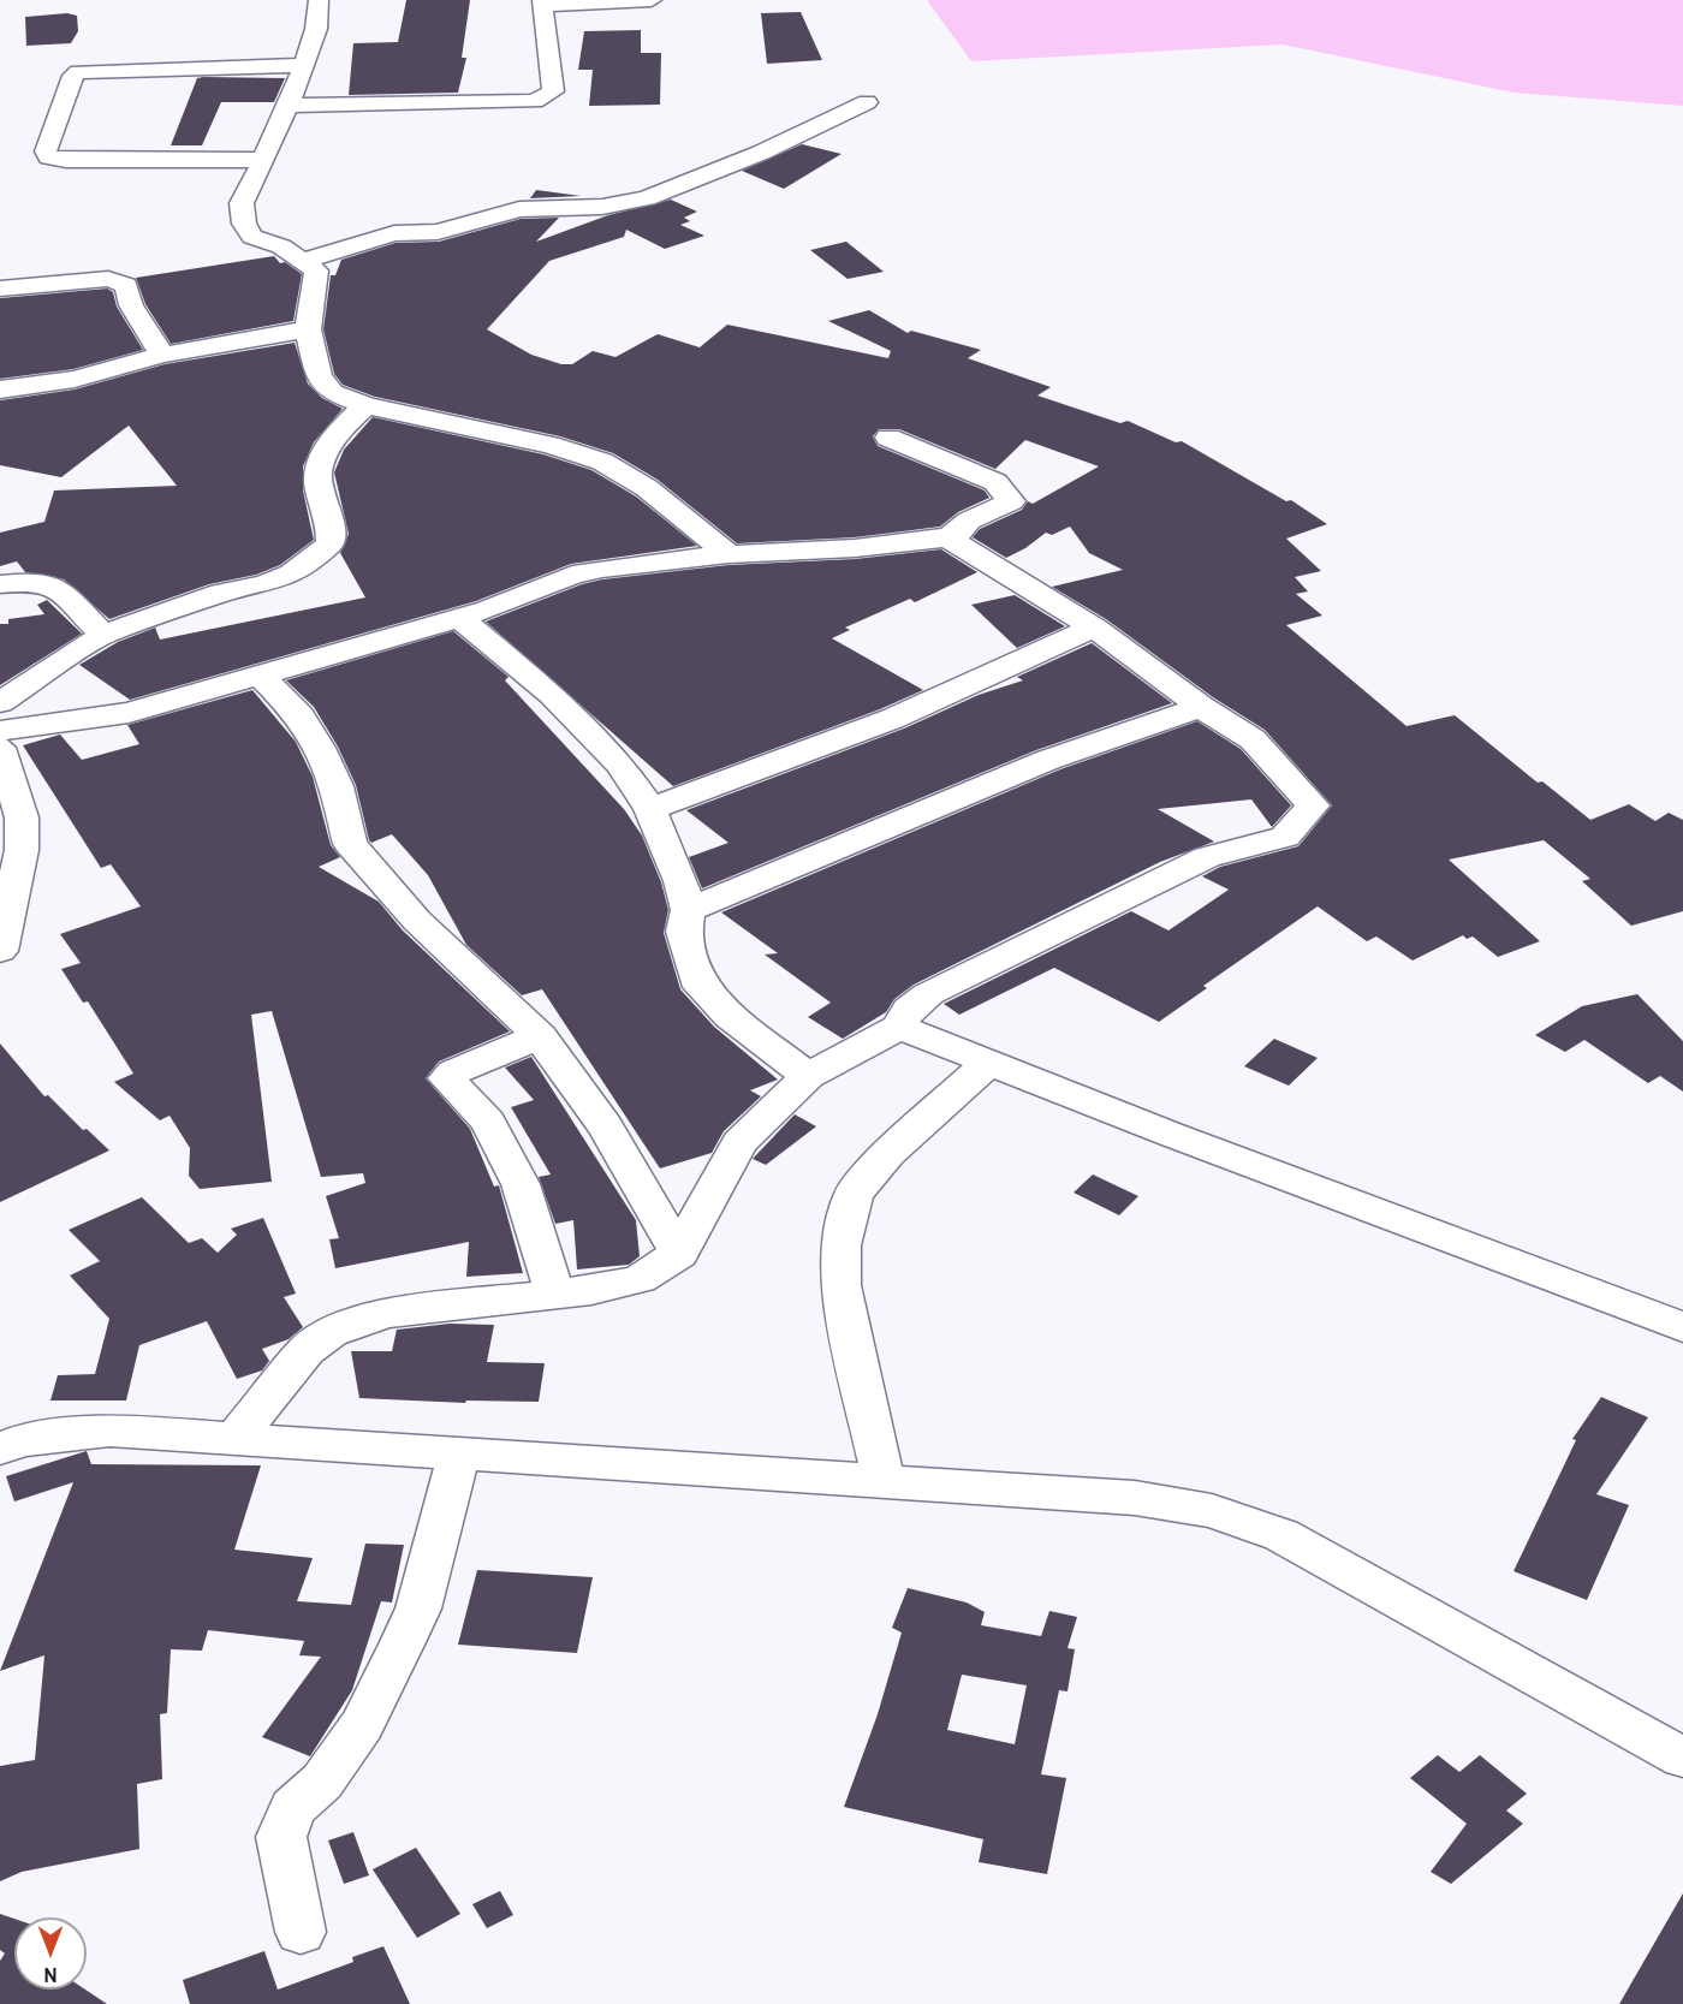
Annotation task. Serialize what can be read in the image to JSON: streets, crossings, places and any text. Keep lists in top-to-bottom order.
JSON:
{
  "north": "bottom"
}
